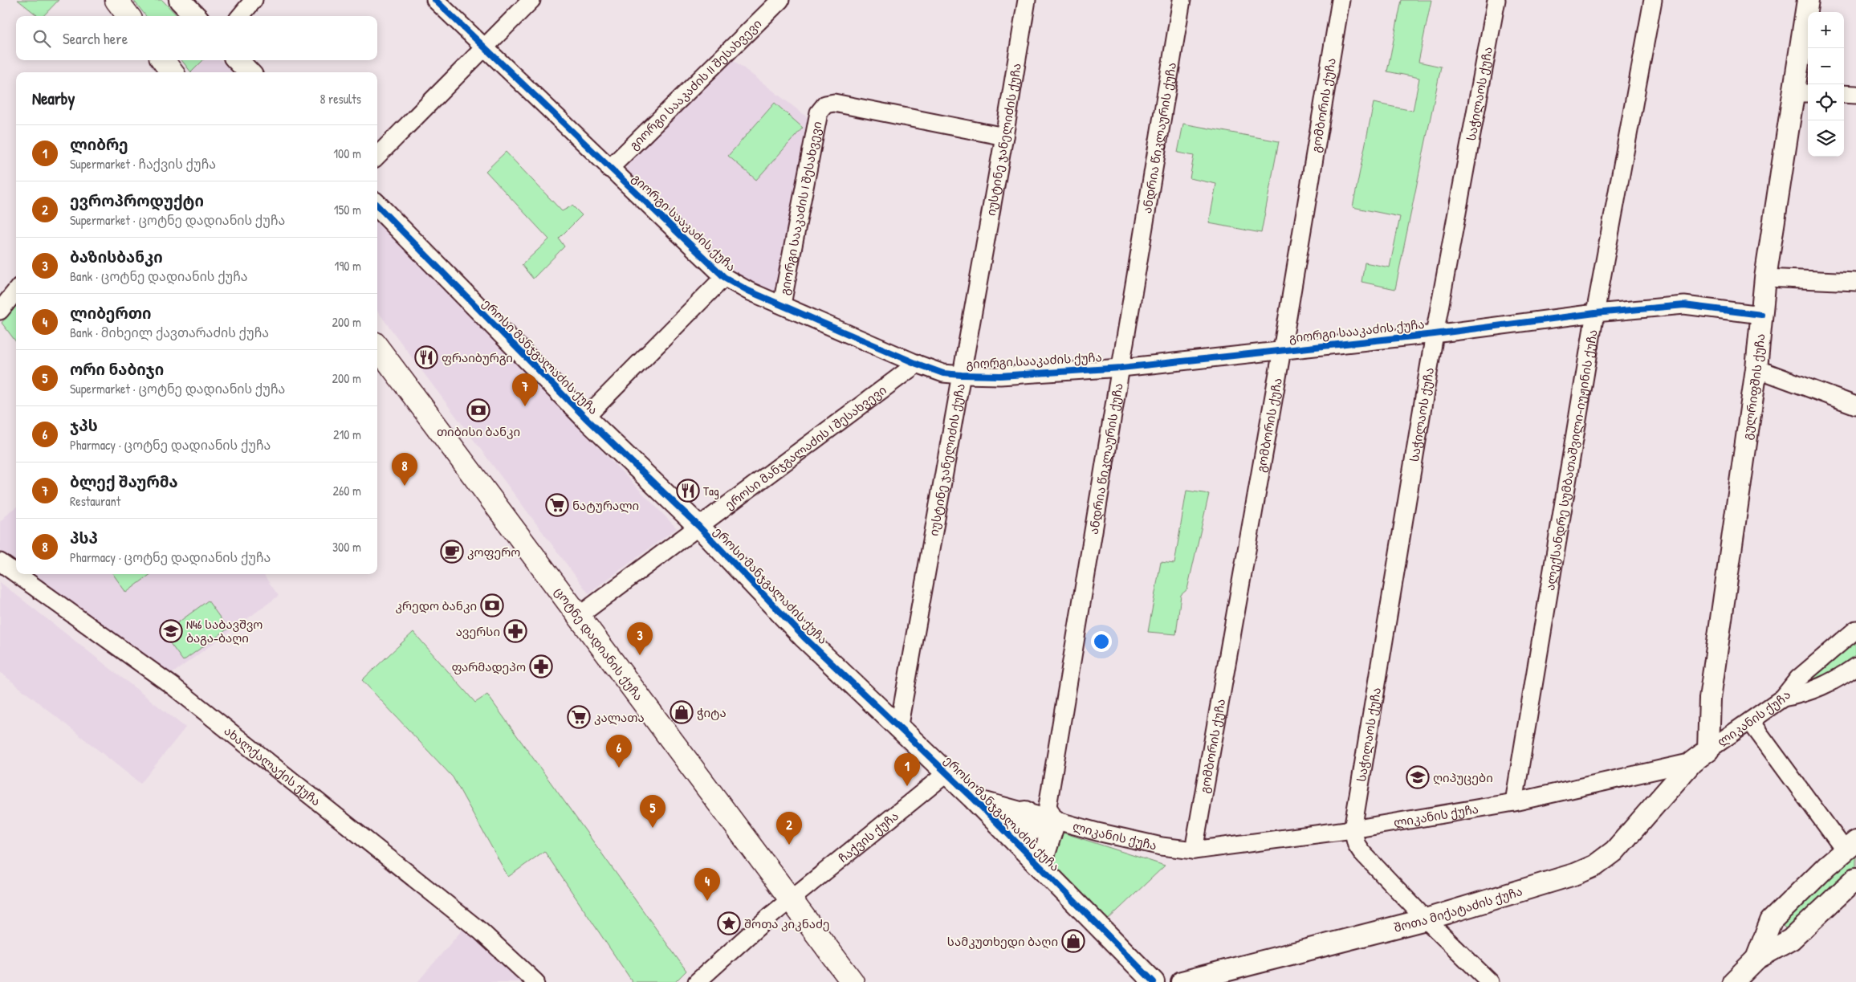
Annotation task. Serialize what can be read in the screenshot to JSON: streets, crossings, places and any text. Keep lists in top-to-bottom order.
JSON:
{
  "streets": {
    "main road": ["ცოტნე დადიანის ქუჩა"],
    "street": [
      "გიორგი სააკაძის II შესახვევი",
      "საჭილაოს ქუჩა",
      "გომბორის ქუჩა",
      "ანდრია წიკლაურის ქუჩა",
      "იუსტინე ჯანელიძის ქუჩა",
      "გიორგი სააკაძის I შესახვევი",
      "გიორგი სააკაძის ქუჩა",
      "ეროსი მანჯგალაძის ქუჩა",
      "გულრიფშის ქუჩა",
      "ეროსი მანჯგალაძის I შესახვევი",
      "ალექსანდრე სუმბათაშვილი-იუჟინის ქუჩა",
      "ლიკანის ქუჩა",
      "ახალქალაქის ქუჩა",
      "ჩაქვის ქუჩა",
      "შოთა მიქატაძის ქუჩა"
    ]
  },
  "crossings": [
    ["გიორგი სააკაძის II შესახვევი", "გიორგი სააკაძის ქუჩა"],
    ["საჭილაოს ქუჩა", "გიორგი სააკაძის ქუჩა"],
    ["საჭილაოს ქუჩა", "ლიკანის ქუჩა"],
    ["გომბორის ქუჩა", "გიორგი სააკაძის ქუჩა"],
    ["გომბორის ქუჩა", "ლიკანის ქუჩა"],
    ["ანდრია წიკლაურის ქუჩა", "გიორგი სააკაძის ქუჩა"],
    ["ანდრია წიკლაურის ქუჩა", "ლიკანის ქუჩა"],
    ["იუსტინე ჯანელიძის ქუჩა", "გიორგი სააკაძის I შესახვევი"],
    ["იუსტინე ჯანელიძის ქუჩა", "გიორგი სააკაძის ქუჩა"],
    ["იუსტინე ჯანელიძის ქუჩა", "ეროსი მანჯგალაძის ქუჩა"],
    ["გიორგი სააკაძის I შესახვევი", "გიორგი სააკაძის ქუჩა"],
    ["გიორგი სააკაძის ქუჩა", "გულრიფშის ქუჩა"],
    ["გიორგი სააკაძის ქუჩა", "ეროსი მანჯგალაძის I შესახვევი"],
    ["გიორგი სააკაძის ქუჩა", "ალექსანდრე სუმბათაშვილი-იუჟინის ქუჩა"],
    ["ეროსი მანჯგალაძის ქუჩა", "ეროსი მანჯგალაძის I შესახვევი"],
    ["ეროსი მანჯგალაძის ქუჩა", "ლიკანის ქუჩა"],
    ["ეროსი მანჯგალაძის ქუჩა", "ჩაქვის ქუჩა"],
    ["გულრიფშის ქუჩა", "ლიკანის ქუჩა"],
    ["ეროსი მანჯგალაძის I შესახვევი", "ცოტნე დადიანის ქუჩა"],
    ["ალექსანდრე სუმბათაშვილი-იუჟინის ქუჩა", "ლიკანის ქუჩა"],
    ["ცოტნე დადიანის ქუჩა", "ჩაქვის ქუჩა"],
    ["ლიკანის ქუჩა", "შოთა მიქატაძის ქუჩა"]
  ],
  "places": {
    "restaurant": ["ფრაიბურგი", "Tag"],
    "bank": ["თიბისი ბანკი", "კრედო ბანკი"],
    "supermarket": ["ნატურალი", "კალათა"],
    "cafe": ["კოფერო"],
    "school or university": ["N46 საბავშვო ბაგა-ბაღი", "ღიპუცები"],
    "pharmacy": ["ავერსი", "ფარმადეპო"],
    "shop": ["ჭიტა", "სამკუთხედი ბაღი"],
    "place": ["შოთა კიკნაძე"]
  },
  "page": {
    "map_buttons": ["+", "−"],
    "search": "Search here",
    "heading": ["Nearby", "8 results"],
    "list": [
      {
        "mark": "1",
        "name": "ლიბრე",
        "note": "Supermarket · ჩაქვის ქუჩა",
        "value": "100 m"
      },
      {
        "mark": "2",
        "name": "ევროპროდუქტი",
        "note": "Supermarket · ცოტნე დადიანის ქუჩა",
        "value": "150 m"
      },
      {
        "mark": "3",
        "name": "ბაზისბანკი",
        "note": "Bank · ცოტნე დადიანის ქუჩა",
        "value": "190 m"
      },
      {
        "mark": "4",
        "name": "ლიბერთი",
        "note": "Bank · მიხეილ ქავთარაძის ქუჩა",
        "value": "200 m"
      },
      {
        "mark": "5",
        "name": "ორი ნაბიჯი",
        "note": "Supermarket · ცოტნე დადიანის ქუჩა",
        "value": "200 m"
      },
      {
        "mark": "6",
        "name": "ჯპს",
        "note": "Pharmacy · ცოტნე დადიანის ქუჩა",
        "value": "210 m"
      },
      {
        "mark": "7",
        "name": "ბლექ შაურმა",
        "note": "Restaurant",
        "value": "260 m"
      },
      {
        "mark": "8",
        "name": "პსპ",
        "note": "Pharmacy · ცოტნე დადიანის ქუჩა",
        "value": "300 m"
      }
    ],
    "pins": [
      "7",
      "8",
      "3",
      "6",
      "1",
      "5",
      "2",
      "4"
    ]
  }
}
